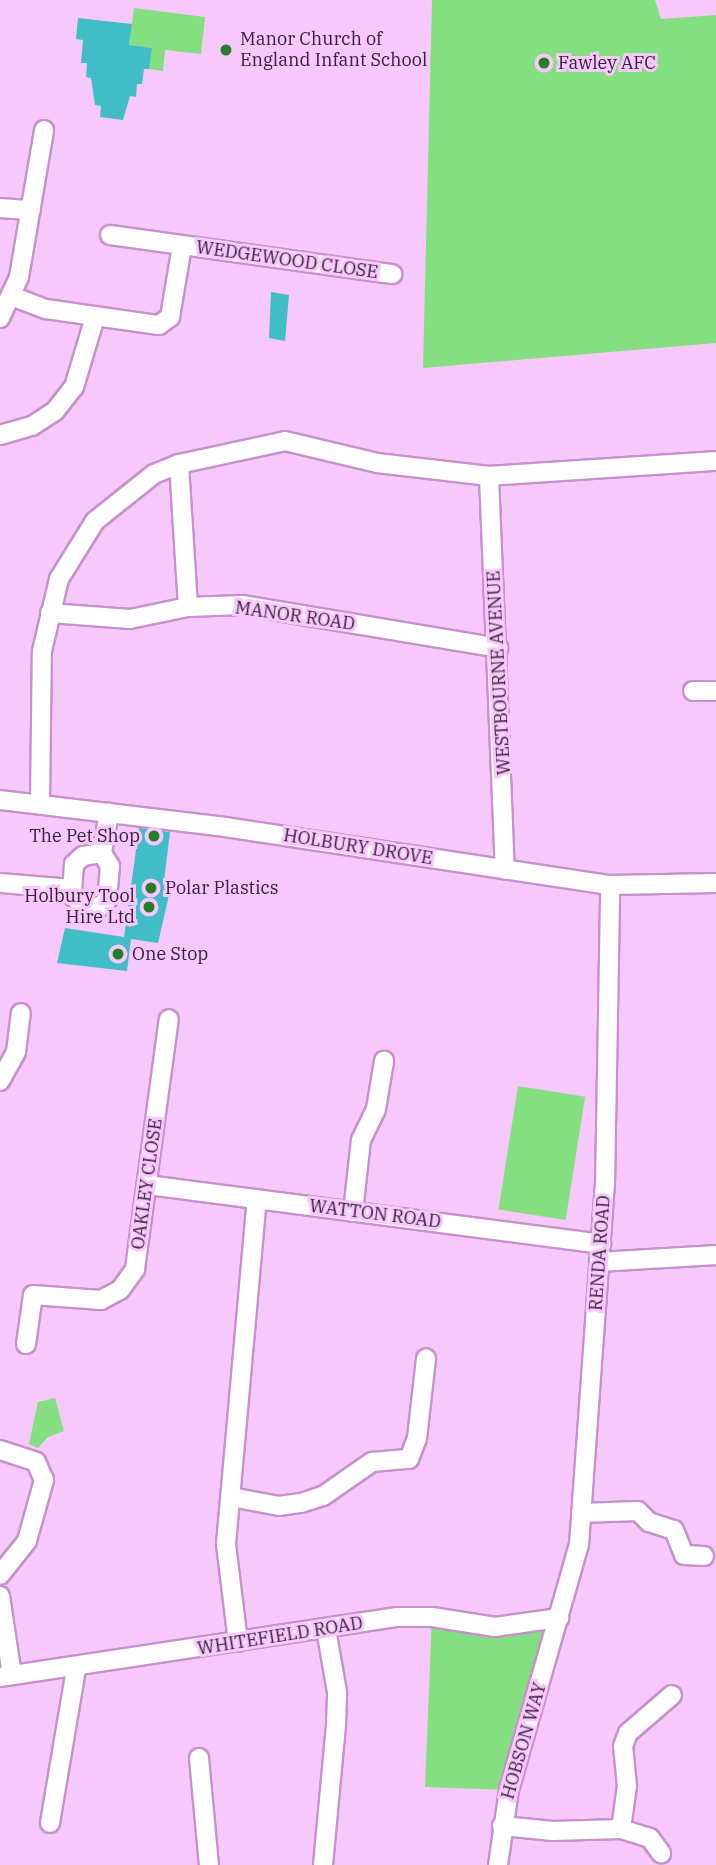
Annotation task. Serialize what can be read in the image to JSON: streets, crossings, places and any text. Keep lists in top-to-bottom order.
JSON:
{
  "streets": {
    "street": [
      "WEDGEWOOD CLOSE",
      "MANOR ROAD",
      "WESTBOURNE AVENUE",
      "HOLBURY DROVE",
      "OAKLEY CLOSE",
      "WATTON ROAD",
      "RENDA ROAD",
      "WHITEFIELD ROAD",
      "HOBSON WAY"
    ]
  },
  "crossings": [
    ["MANOR ROAD", "WESTBOURNE AVENUE"],
    ["WESTBOURNE AVENUE", "HOLBURY DROVE"],
    ["HOLBURY DROVE", "RENDA ROAD"],
    ["OAKLEY CLOSE", "WATTON ROAD"],
    ["WATTON ROAD", "RENDA ROAD"],
    ["RENDA ROAD", "WHITEFIELD ROAD"],
    ["RENDA ROAD", "HOBSON WAY"],
    ["WHITEFIELD ROAD", "HOBSON WAY"]
  ],
  "places": [
    "Manor Church of England Infant School",
    "Fawley AFC",
    "The Pet Shop",
    "Polar Plastics",
    "Holbury Tool Hire Ltd",
    "One Stop"
  ]
}
